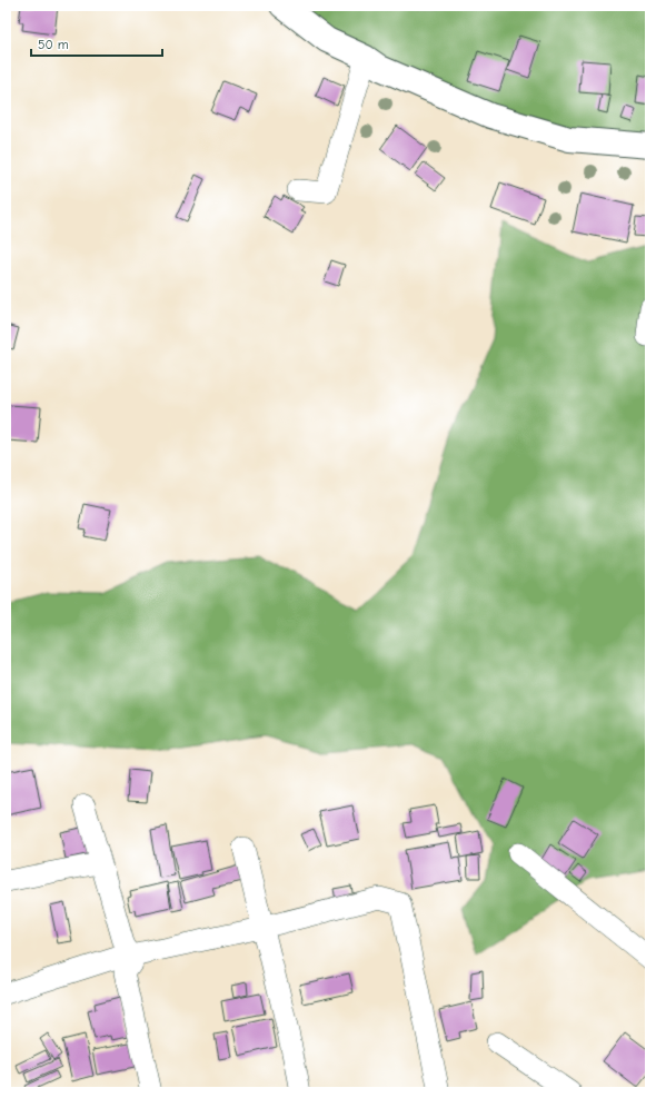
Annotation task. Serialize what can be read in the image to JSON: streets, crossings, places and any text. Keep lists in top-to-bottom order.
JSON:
{
  "scale_bar": "50 m"
}
